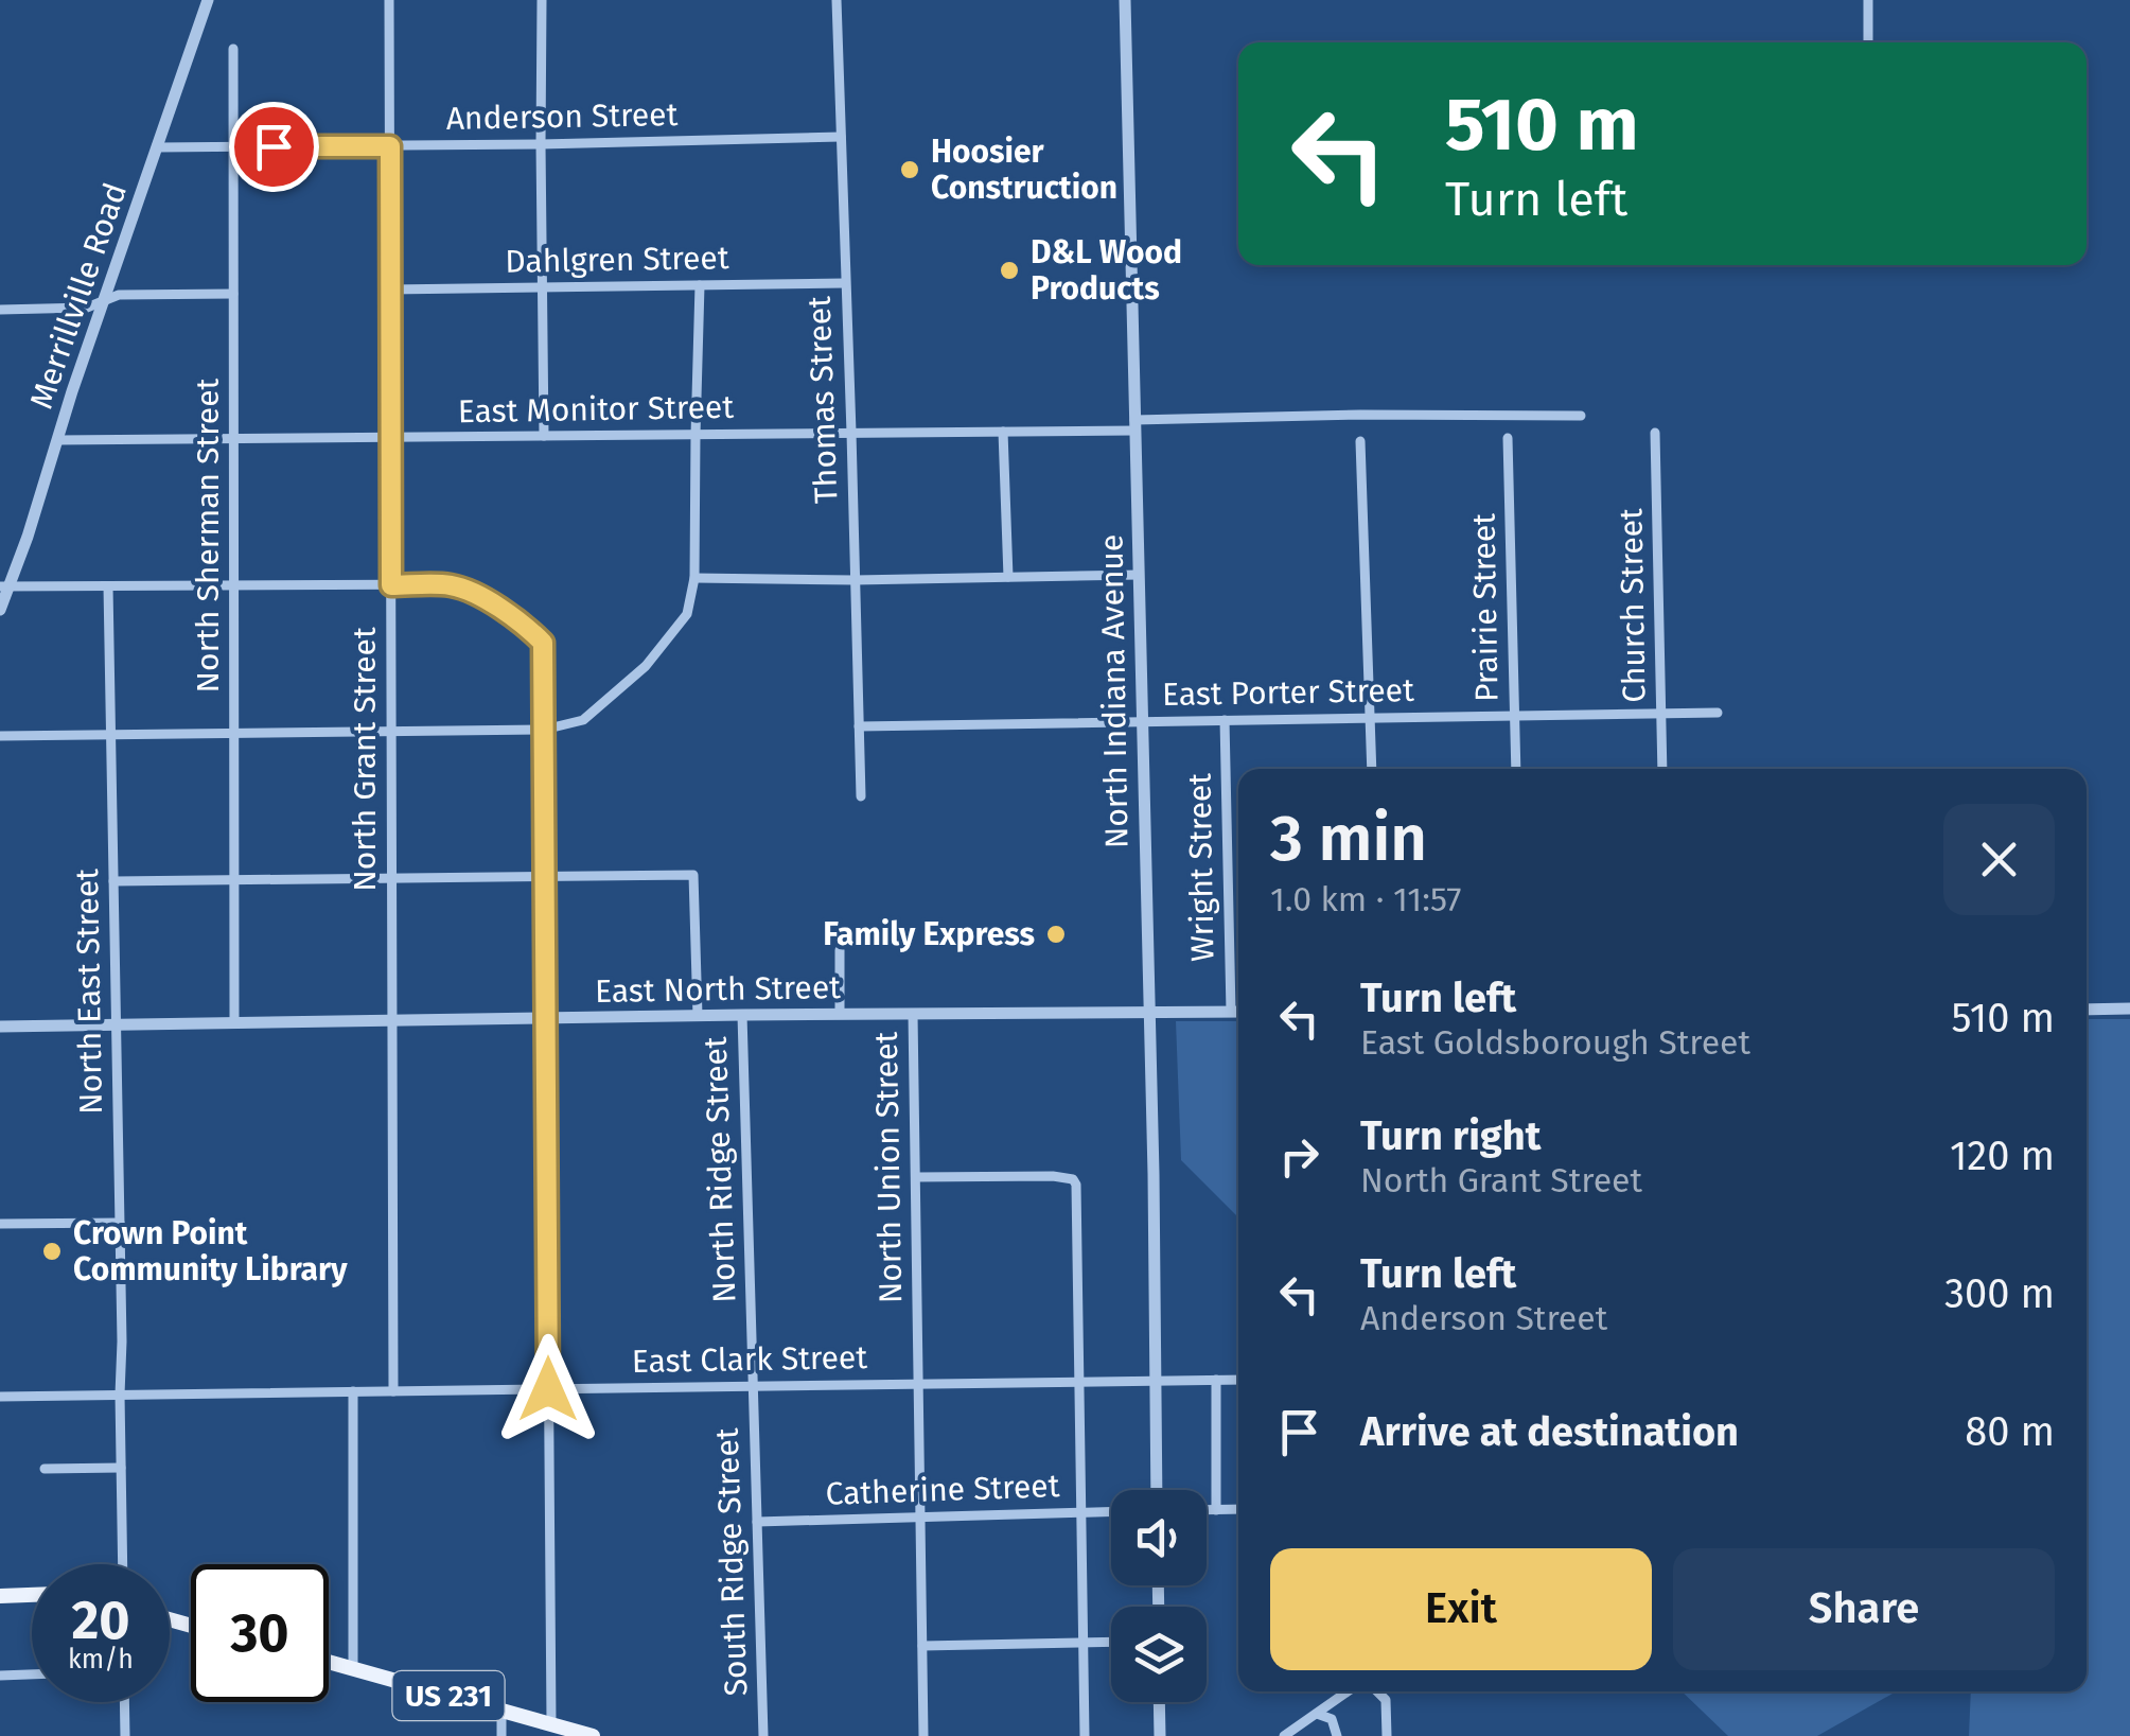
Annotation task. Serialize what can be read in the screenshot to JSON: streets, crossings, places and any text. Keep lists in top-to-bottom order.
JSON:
{
  "streets": {
    "main road": ["US 231"],
    "street": [
      "Anderson Street",
      "Dahlgren Street",
      "Merrillville Road",
      "Thomas Street",
      "East Monitor Street",
      "North Sherman Street",
      "Church Street",
      "Prairie Street",
      "North Indiana Avenue",
      "East Porter Street",
      "North Grant Street",
      "Wright Street",
      "East North Street",
      "North East Street",
      "North Union Street",
      "North Ridge Street",
      "East Clark Street",
      "Catherine Street",
      "South Ridge Street"
    ]
  },
  "crossings": [
    ["Anderson Street", "Merrillville Road"],
    ["Anderson Street", "Thomas Street"],
    ["Anderson Street", "North Sherman Street"],
    ["Anderson Street", "North Grant Street"],
    ["Dahlgren Street", "Thomas Street"],
    ["Dahlgren Street", "North Grant Street"],
    ["Merrillville Road", "East Monitor Street"],
    ["Thomas Street", "East Monitor Street"],
    ["Thomas Street", "East Porter Street"],
    ["East Monitor Street", "North Sherman Street"],
    ["East Monitor Street", "North Indiana Avenue"],
    ["East Monitor Street", "North Grant Street"],
    ["North Sherman Street", "East North Street"],
    ["Church Street", "East Porter Street"],
    ["Prairie Street", "East Porter Street"],
    ["North Indiana Avenue", "East Porter Street"],
    ["North Indiana Avenue", "East North Street"],
    ["North Indiana Avenue", "East Clark Street"],
    ["East Porter Street", "Wright Street"],
    ["North Grant Street", "East North Street"],
    ["North Grant Street", "East Clark Street"],
    ["Wright Street", "East North Street"],
    ["East North Street", "North East Street"],
    ["East North Street", "North Union Street"],
    ["East North Street", "North Ridge Street"],
    ["North East Street", "East Clark Street"],
    ["North Union Street", "East Clark Street"],
    ["North Union Street", "Catherine Street"],
    ["North Ridge Street", "East Clark Street"],
    ["North Ridge Street", "South Ridge Street"],
    ["East Clark Street", "South Ridge Street"],
    ["Catherine Street", "South Ridge Street"]
  ],
  "places": [
    "Hoosier Construction",
    "D&L Wood Products",
    "Family Express",
    "Crown Point Community Library"
  ],
  "page": {
    "turn": ["510 m", "Turn left"],
    "heading": ["3 min", "1.0 km · 11:57"],
    "list": [
      {
        "name": "Turn left",
        "note": "East Goldsborough Street",
        "value": "510 m"
      },
      {
        "name": "Turn right",
        "note": "North Grant Street",
        "value": "120 m"
      },
      {
        "name": "Turn left",
        "note": "Anderson Street",
        "value": "300 m"
      },
      {
        "name": "Arrive at destination",
        "value": "80 m"
      }
    ],
    "buttons": ["Exit", "Share"],
    "speed": "20 km/h",
    "limit": "30"
  }
}
